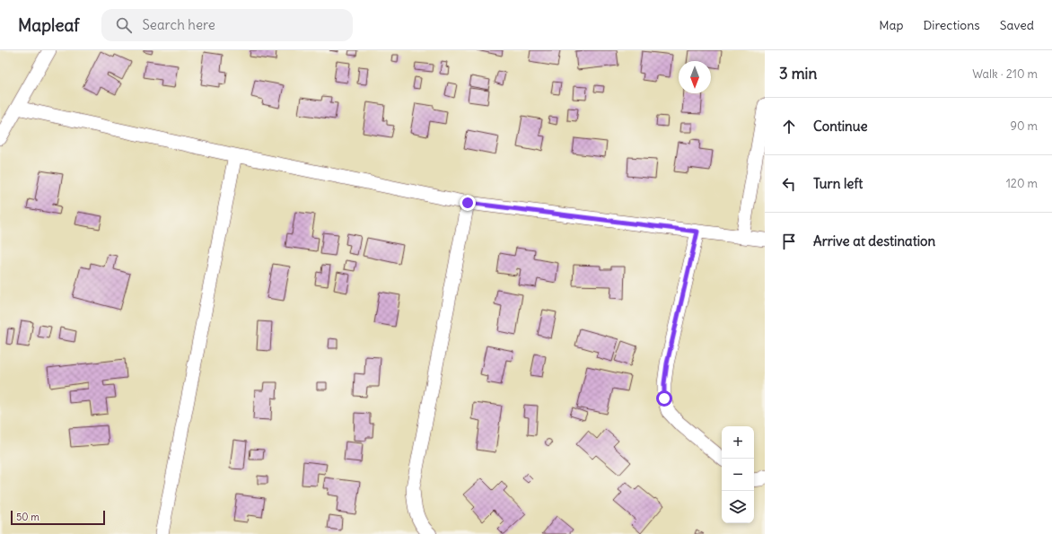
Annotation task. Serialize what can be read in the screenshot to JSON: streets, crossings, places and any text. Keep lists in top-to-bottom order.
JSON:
{
  "scale_bar": "50 m",
  "north": "bottom",
  "page": {
    "header": "Mapleaf",
    "search": "Search here",
    "nav": ["Map", "Directions", "Saved"],
    "heading": ["3 min", "Walk · 210 m"],
    "list": [
      ["Continue", "90 m"],
      ["Turn left", "120 m"],
      "Arrive at destination"
    ],
    "map_buttons": ["+", "−"],
    "scale": "50 m"
  }
}
